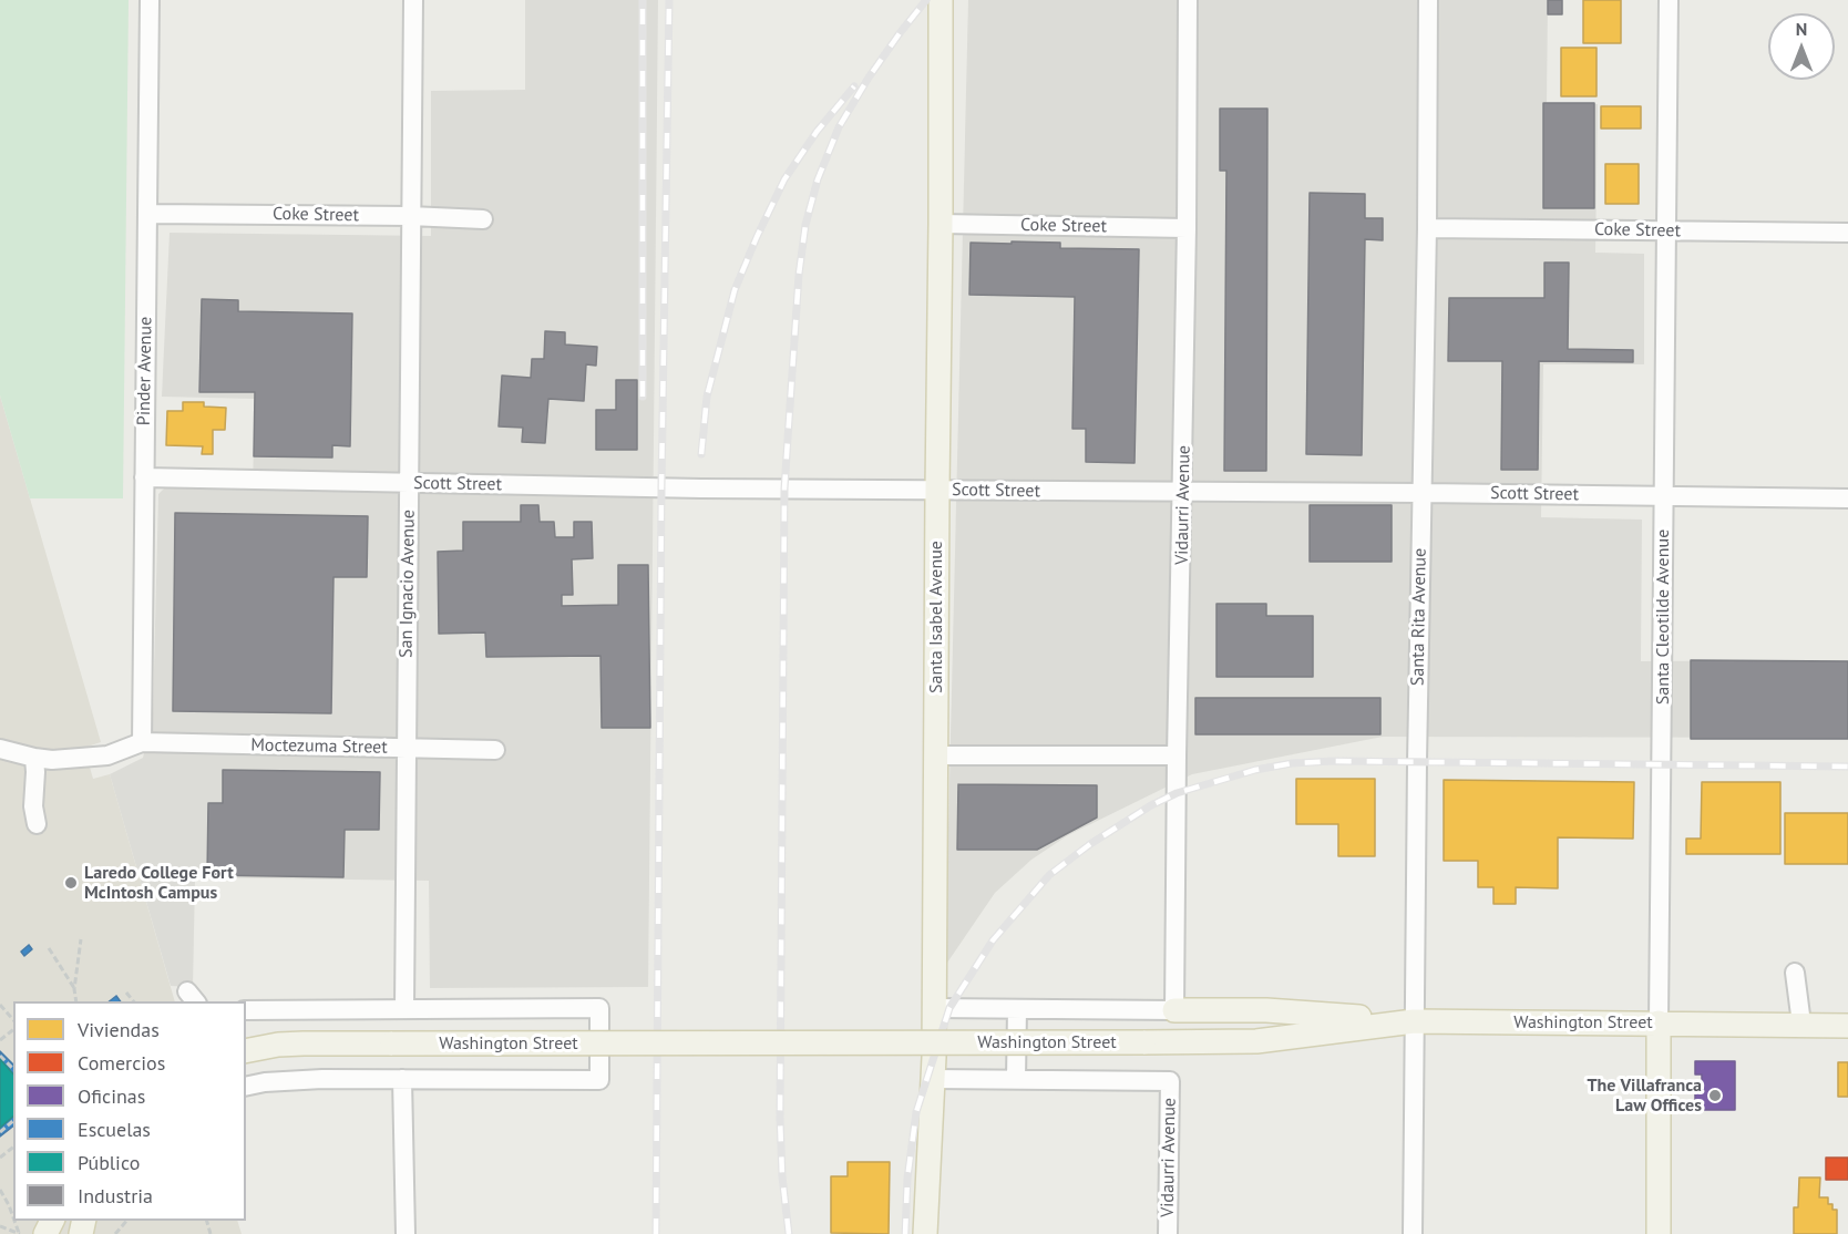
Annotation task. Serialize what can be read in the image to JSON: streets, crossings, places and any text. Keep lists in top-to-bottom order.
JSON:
{
  "streets": {
    "main road": ["Santa Isabel Avenue", "Santa Cleotilde Avenue", "Washington Street"],
    "street": [
      "Coke Street",
      "Pinder Avenue",
      "Scott Street",
      "Vidaurri Avenue",
      "San Ignacio Avenue",
      "Santa Rita Avenue",
      "Moctezuma Street"
    ]
  },
  "crossings": [
    ["Coke Street", "Pinder Avenue"],
    ["Coke Street", "Vidaurri Avenue"],
    ["Coke Street", "San Ignacio Avenue"],
    ["Coke Street", "Santa Isabel Avenue"],
    ["Coke Street", "Santa Rita Avenue"],
    ["Coke Street", "Santa Cleotilde Avenue"],
    ["Pinder Avenue", "Scott Street"],
    ["Pinder Avenue", "Moctezuma Street"],
    ["Scott Street", "Vidaurri Avenue"],
    ["Scott Street", "San Ignacio Avenue"],
    ["Scott Street", "Santa Isabel Avenue"],
    ["Scott Street", "Santa Rita Avenue"],
    ["Scott Street", "Santa Cleotilde Avenue"],
    ["Vidaurri Avenue", "Washington Street"],
    ["San Ignacio Avenue", "Moctezuma Street"],
    ["Santa Isabel Avenue", "Washington Street"],
    ["Santa Rita Avenue", "Washington Street"],
    ["Santa Cleotilde Avenue", "Washington Street"]
  ],
  "places": ["Laredo College Fort McIntosh Campus", "The Villafranca Law Offices"],
  "legend": [
    "Viviendas",
    "Comercios",
    "Oficinas",
    "Escuelas",
    "Público",
    "Industria"
  ],
  "north": "top"
}
